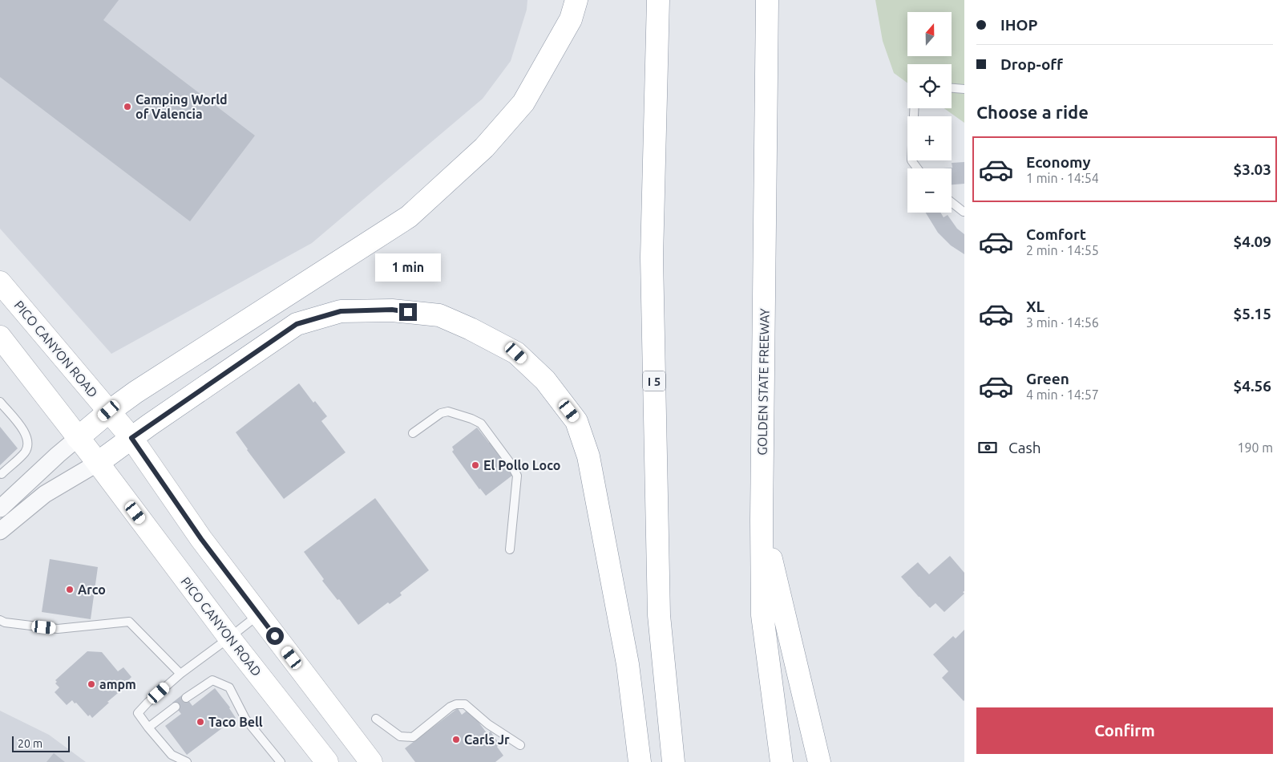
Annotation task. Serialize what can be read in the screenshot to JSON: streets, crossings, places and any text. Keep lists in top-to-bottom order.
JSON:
{
  "streets": {
    "main road": ["PICO CANYON ROAD", "I 5", "GOLDEN STATE FREEWAY"]
  },
  "places": [
    "Camping World of Valencia",
    "El Pollo Loco",
    "Arco",
    "ampm",
    "Taco Bell",
    "Carls Jr"
  ],
  "scale_bar": "20 m",
  "north": "top",
  "page": {
    "banner": ["IHOP", "Drop-off"],
    "map_buttons": ["+", "−"],
    "heading": "Choose a ride",
    "list": [
      {
        "name": "Economy",
        "note": "1 min · 14:54",
        "value": "$3.03"
      },
      {
        "name": "Comfort",
        "note": "2 min · 14:55",
        "value": "$4.09"
      },
      {
        "name": "XL",
        "note": "3 min · 14:56",
        "value": "$5.15"
      },
      {
        "name": "Green",
        "note": "4 min · 14:57",
        "value": "$4.56"
      }
    ],
    "bubble": "1 min",
    "pay": ["Cash", "190 m"],
    "buttons": "Confirm",
    "scale": "20 m"
  }
}
